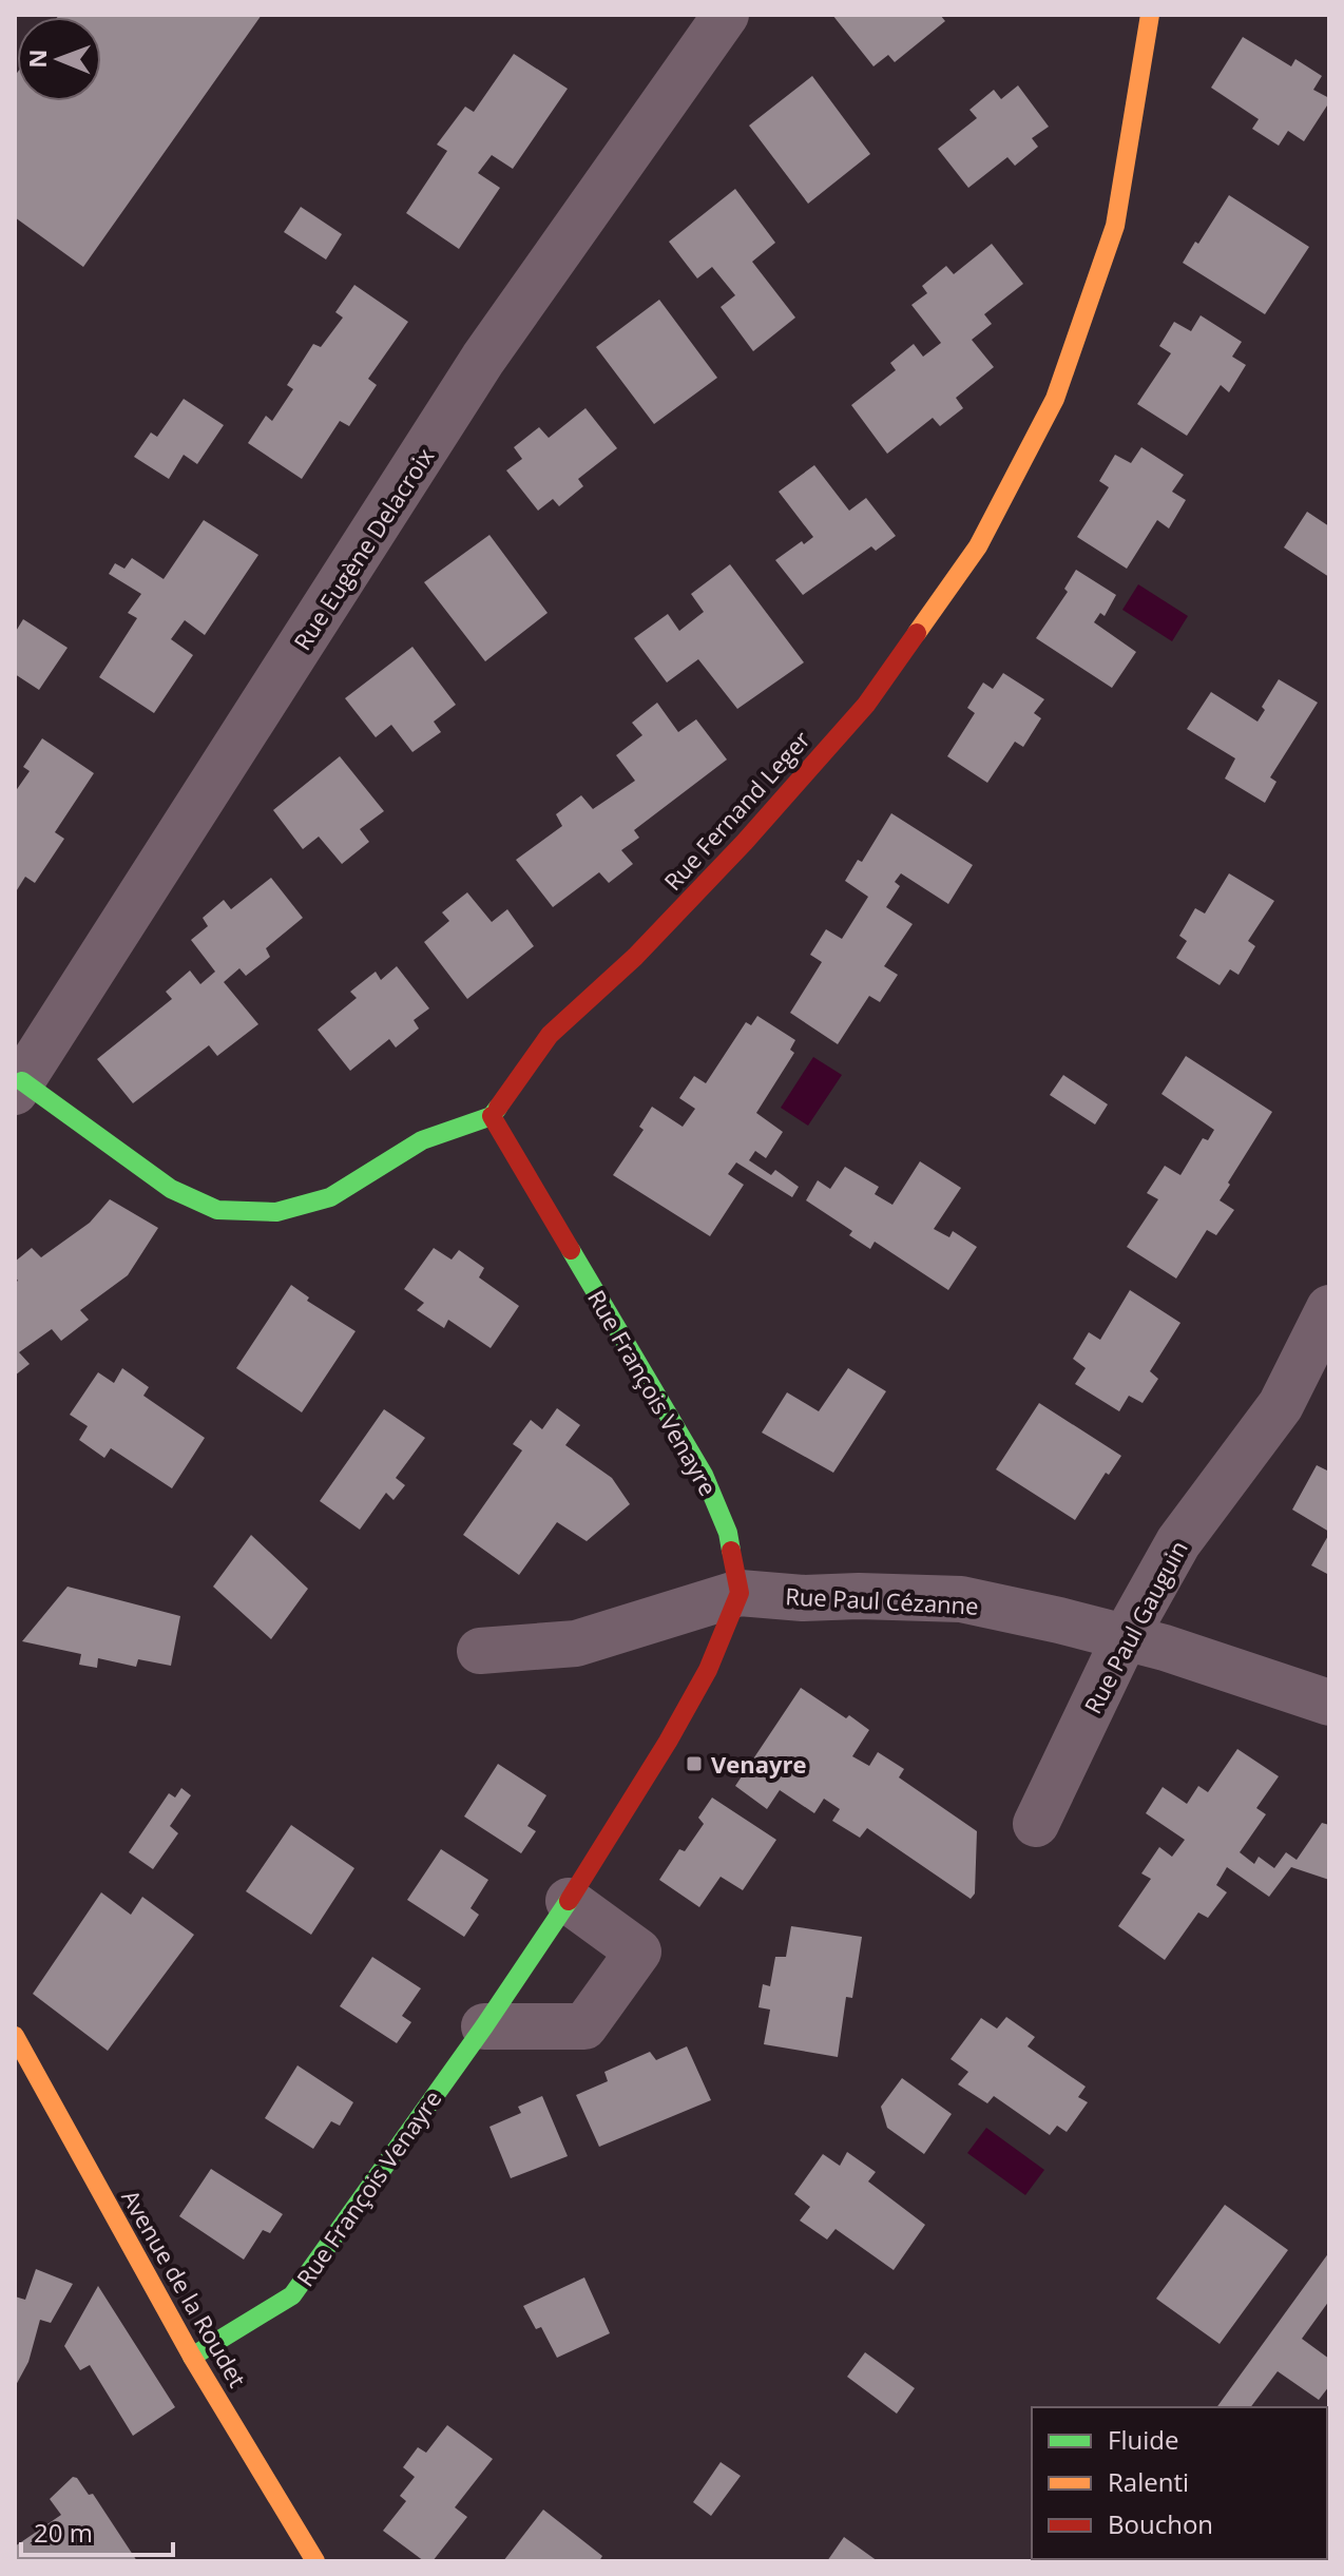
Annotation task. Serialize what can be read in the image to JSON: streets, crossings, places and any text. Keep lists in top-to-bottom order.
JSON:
{
  "streets": {
    "street": [
      "Rue Eugène Delacroix",
      "Rue Fernand Leger",
      "Rue François Venayre",
      "Rue Paul Cézanne",
      "Rue Paul Gauguin",
      "Avenue de la Roudet"
    ]
  },
  "crossings": [
    ["Rue Fernand Leger", "Rue François Venayre"],
    ["Rue François Venayre", "Rue Paul Cézanne"],
    ["Rue François Venayre", "Avenue de la Roudet"],
    ["Rue Paul Cézanne", "Rue Paul Gauguin"]
  ],
  "places": {
    "transit": ["Venayre"]
  },
  "legend": ["Fluide", "Ralenti", "Bouchon"],
  "scale_bar": "20 m",
  "north": "left"
}
